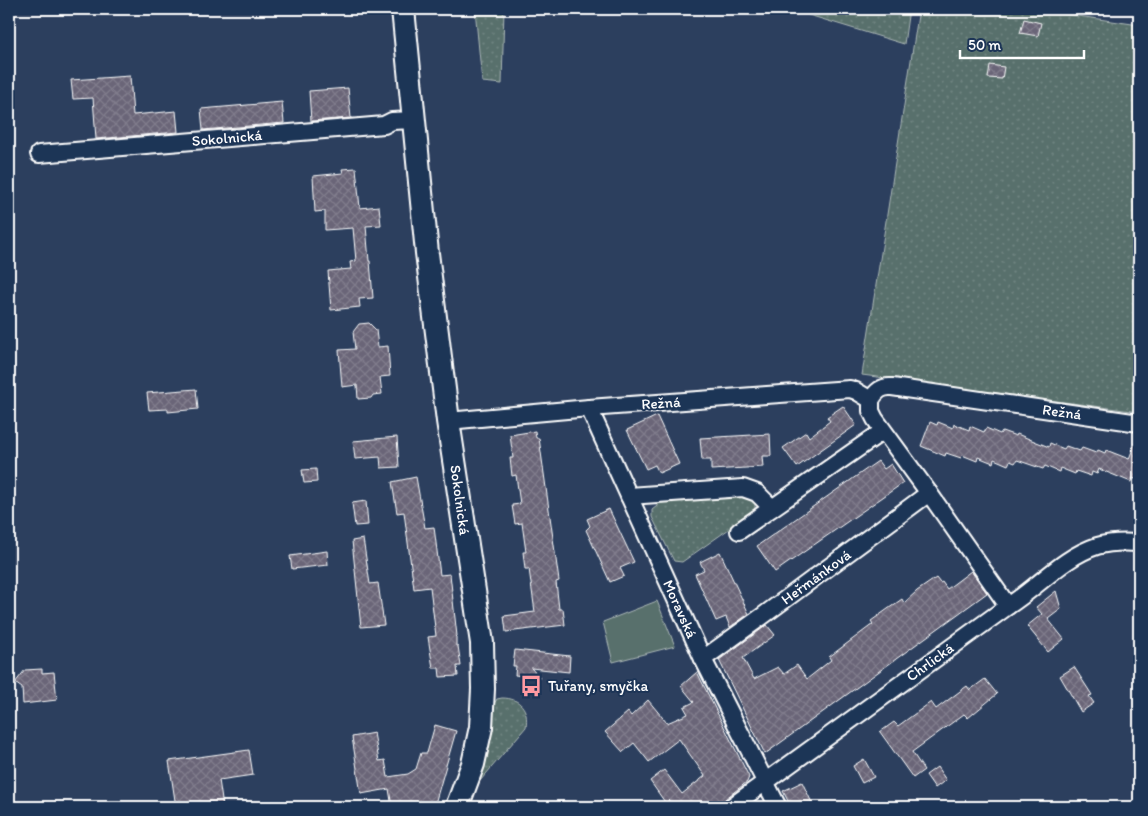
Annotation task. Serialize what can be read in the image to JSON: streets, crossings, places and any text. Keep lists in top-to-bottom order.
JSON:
{
  "streets": {
    "main road": ["Sokolnická"],
    "street": [
      "Režná",
      "Heřmánková",
      "Moravská",
      "Chrlická"
    ]
  },
  "crossings": [
    ["Sokolnická", "Režná"],
    ["Režná", "Moravská"],
    ["Heřmánková", "Moravská"],
    ["Moravská", "Chrlická"]
  ],
  "places": {
    "bus stop": ["Tuřany, smyčka"]
  },
  "scale_bar": "50 m"
}
